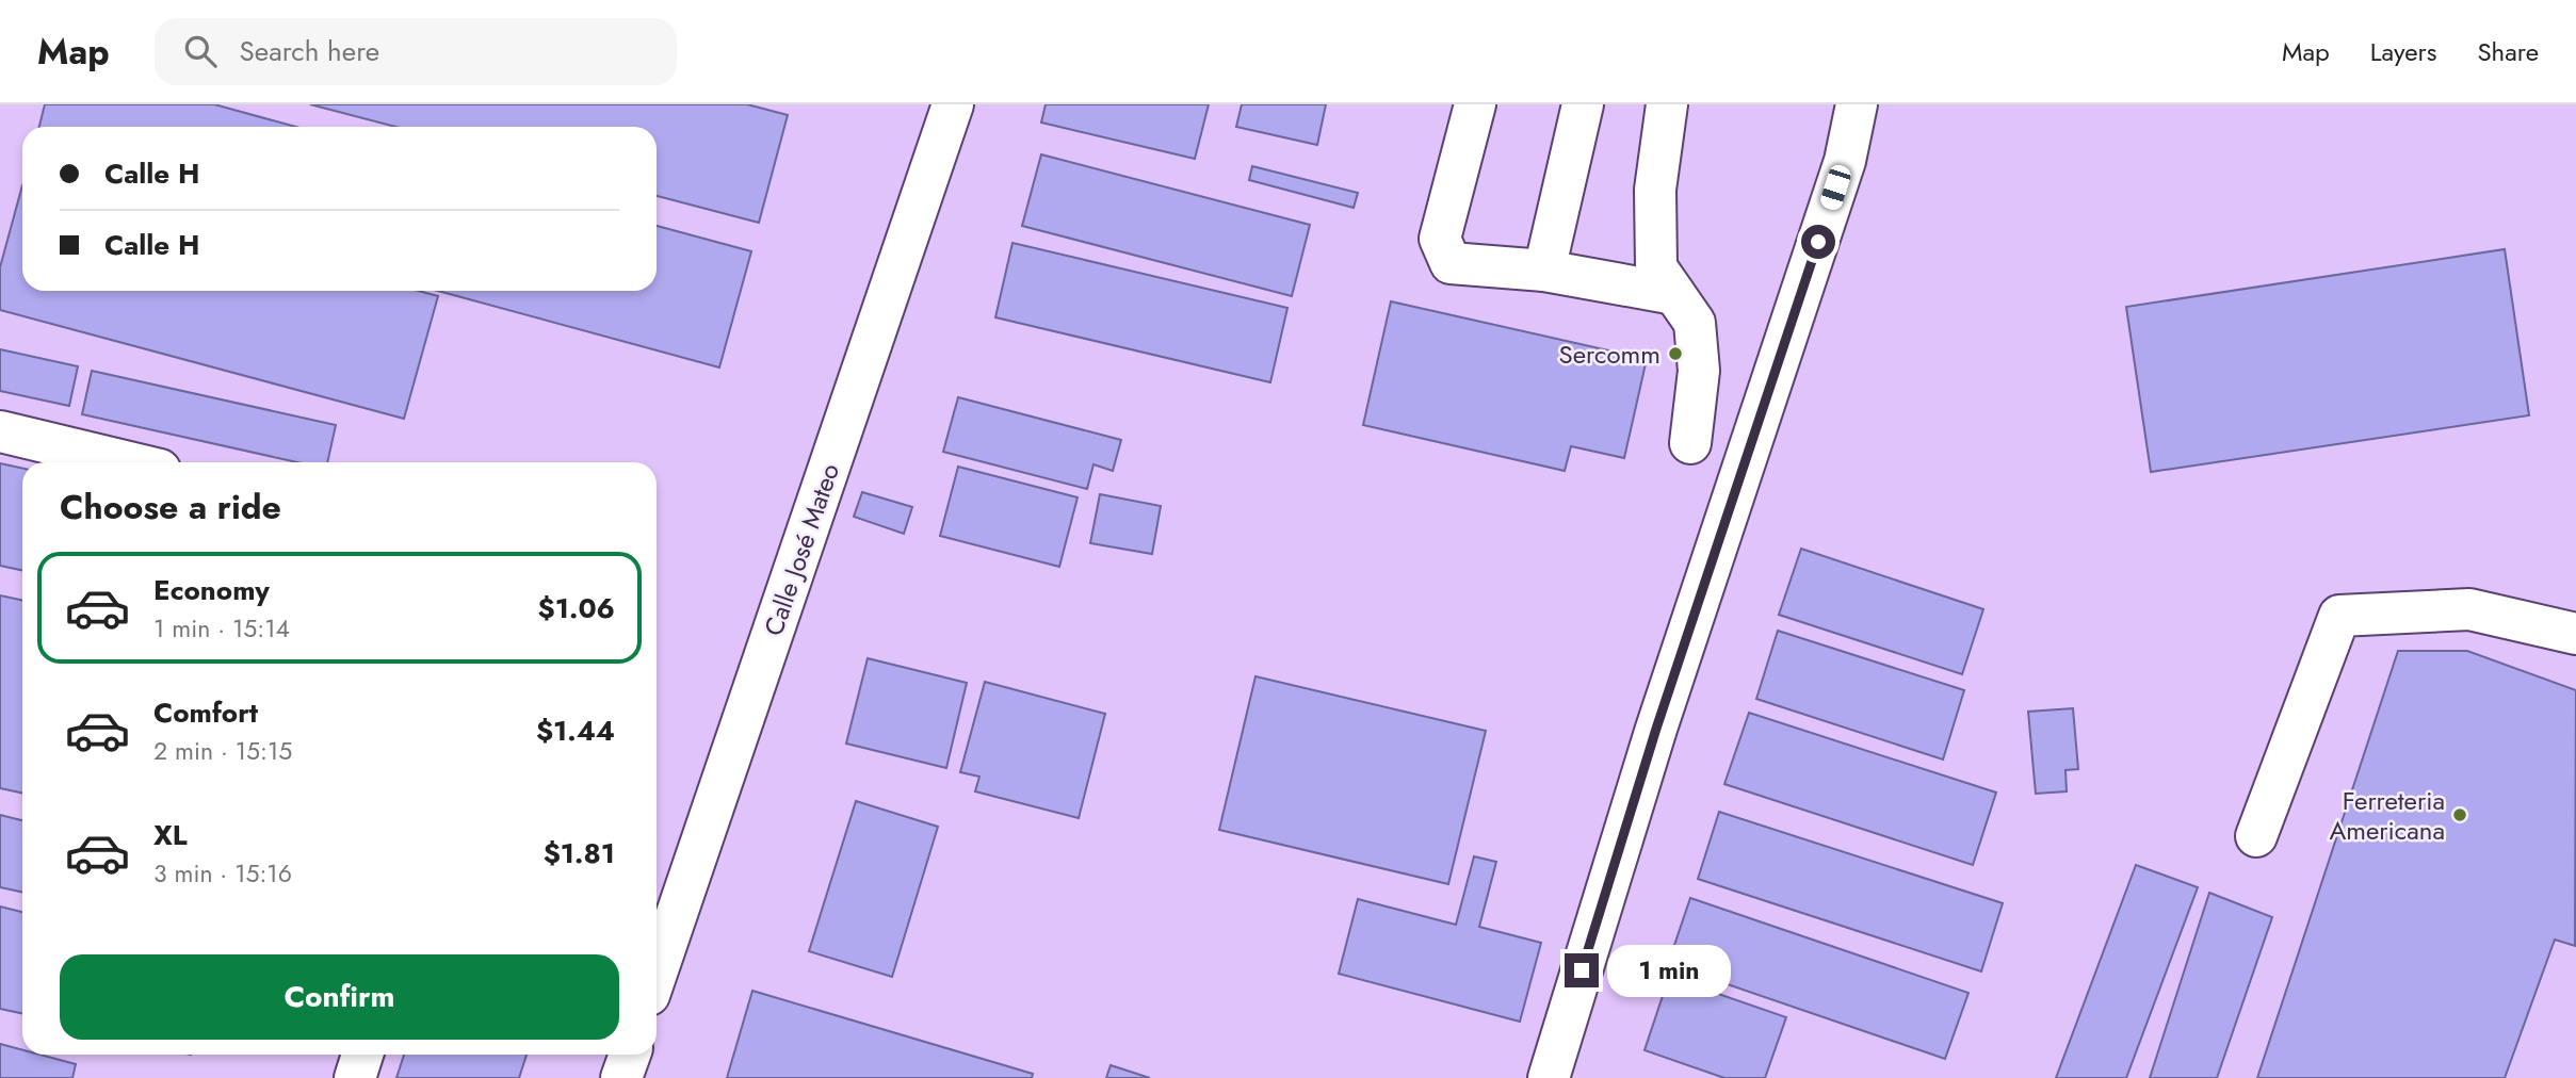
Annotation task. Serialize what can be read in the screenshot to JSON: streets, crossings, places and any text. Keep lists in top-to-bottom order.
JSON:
{
  "streets": {
    "street": ["Calle José Mateo"]
  },
  "places": ["Sercomm", "Ferreteria Americana"],
  "page": {
    "header": "Map",
    "search": "Search here",
    "nav": ["Map", "Layers", "Share"],
    "banner": ["Calle H", "Calle H"],
    "heading": "Choose a ride",
    "list": [
      {
        "name": "Economy",
        "note": "1 min · 15:14",
        "value": "$1.06"
      },
      {
        "name": "Comfort",
        "note": "2 min · 15:15",
        "value": "$1.44"
      },
      {
        "name": "XL",
        "note": "3 min · 15:16",
        "value": "$1.81"
      }
    ],
    "buttons": "Confirm",
    "bubble": "1 min"
  }
}
